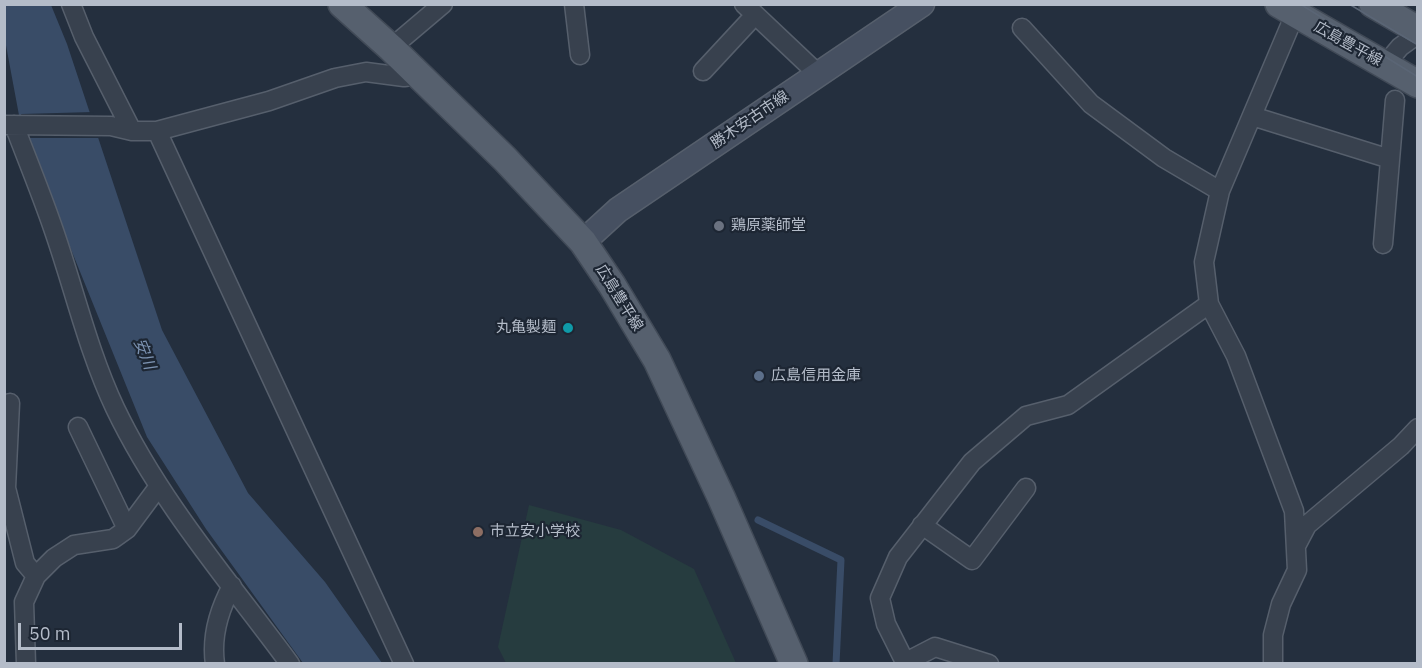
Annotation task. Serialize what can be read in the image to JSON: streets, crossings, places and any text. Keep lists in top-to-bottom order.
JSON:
{
  "streets": {
    "main road": ["広島豊平線", "勝木安古市線"]
  },
  "crossings": [
    ["広島豊平線", "勝木安古市線"]
  ],
  "water": ["安川"],
  "places": [
    "鶏原薬師堂",
    "丸亀製麺",
    "広島信用金庫",
    "市立安小学校"
  ],
  "scale_bar": "50 m"
}
